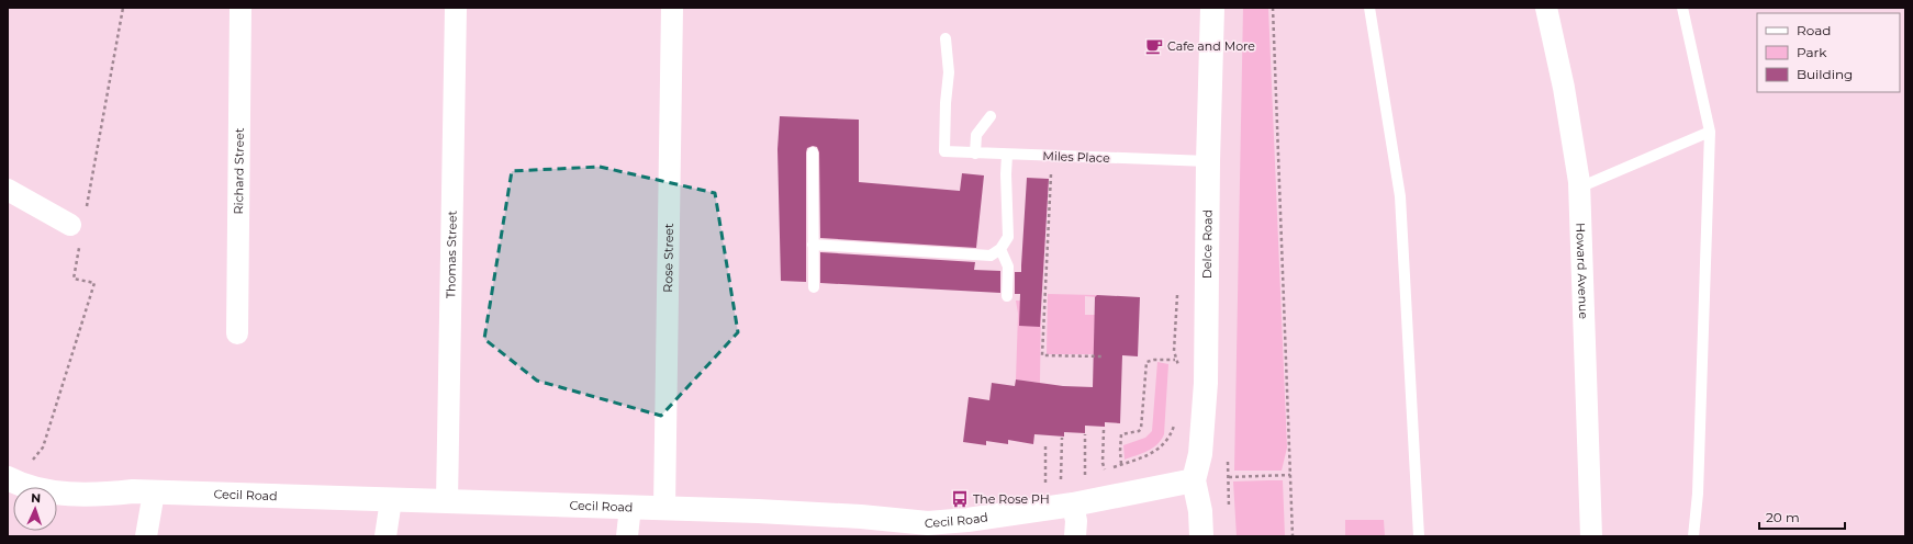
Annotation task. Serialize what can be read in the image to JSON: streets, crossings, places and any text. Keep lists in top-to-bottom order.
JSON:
{
  "streets": {
    "street": [
      "Richard Street",
      "Delce Road",
      "Thomas Street",
      "Rose Street",
      "Howard Avenue",
      "Cecil Road"
    ],
    "lane": ["Miles Place"]
  },
  "crossings": [
    ["Miles Place", "Delce Road"],
    ["Delce Road", "Cecil Road"],
    ["Thomas Street", "Cecil Road"],
    ["Rose Street", "Cecil Road"]
  ],
  "places": {
    "cafe": ["Cafe and More"],
    "bus stop": ["The Rose PH"]
  },
  "legend": ["Road", "Park", "Building"],
  "scale_bar": "20 m",
  "north": "top"
}
